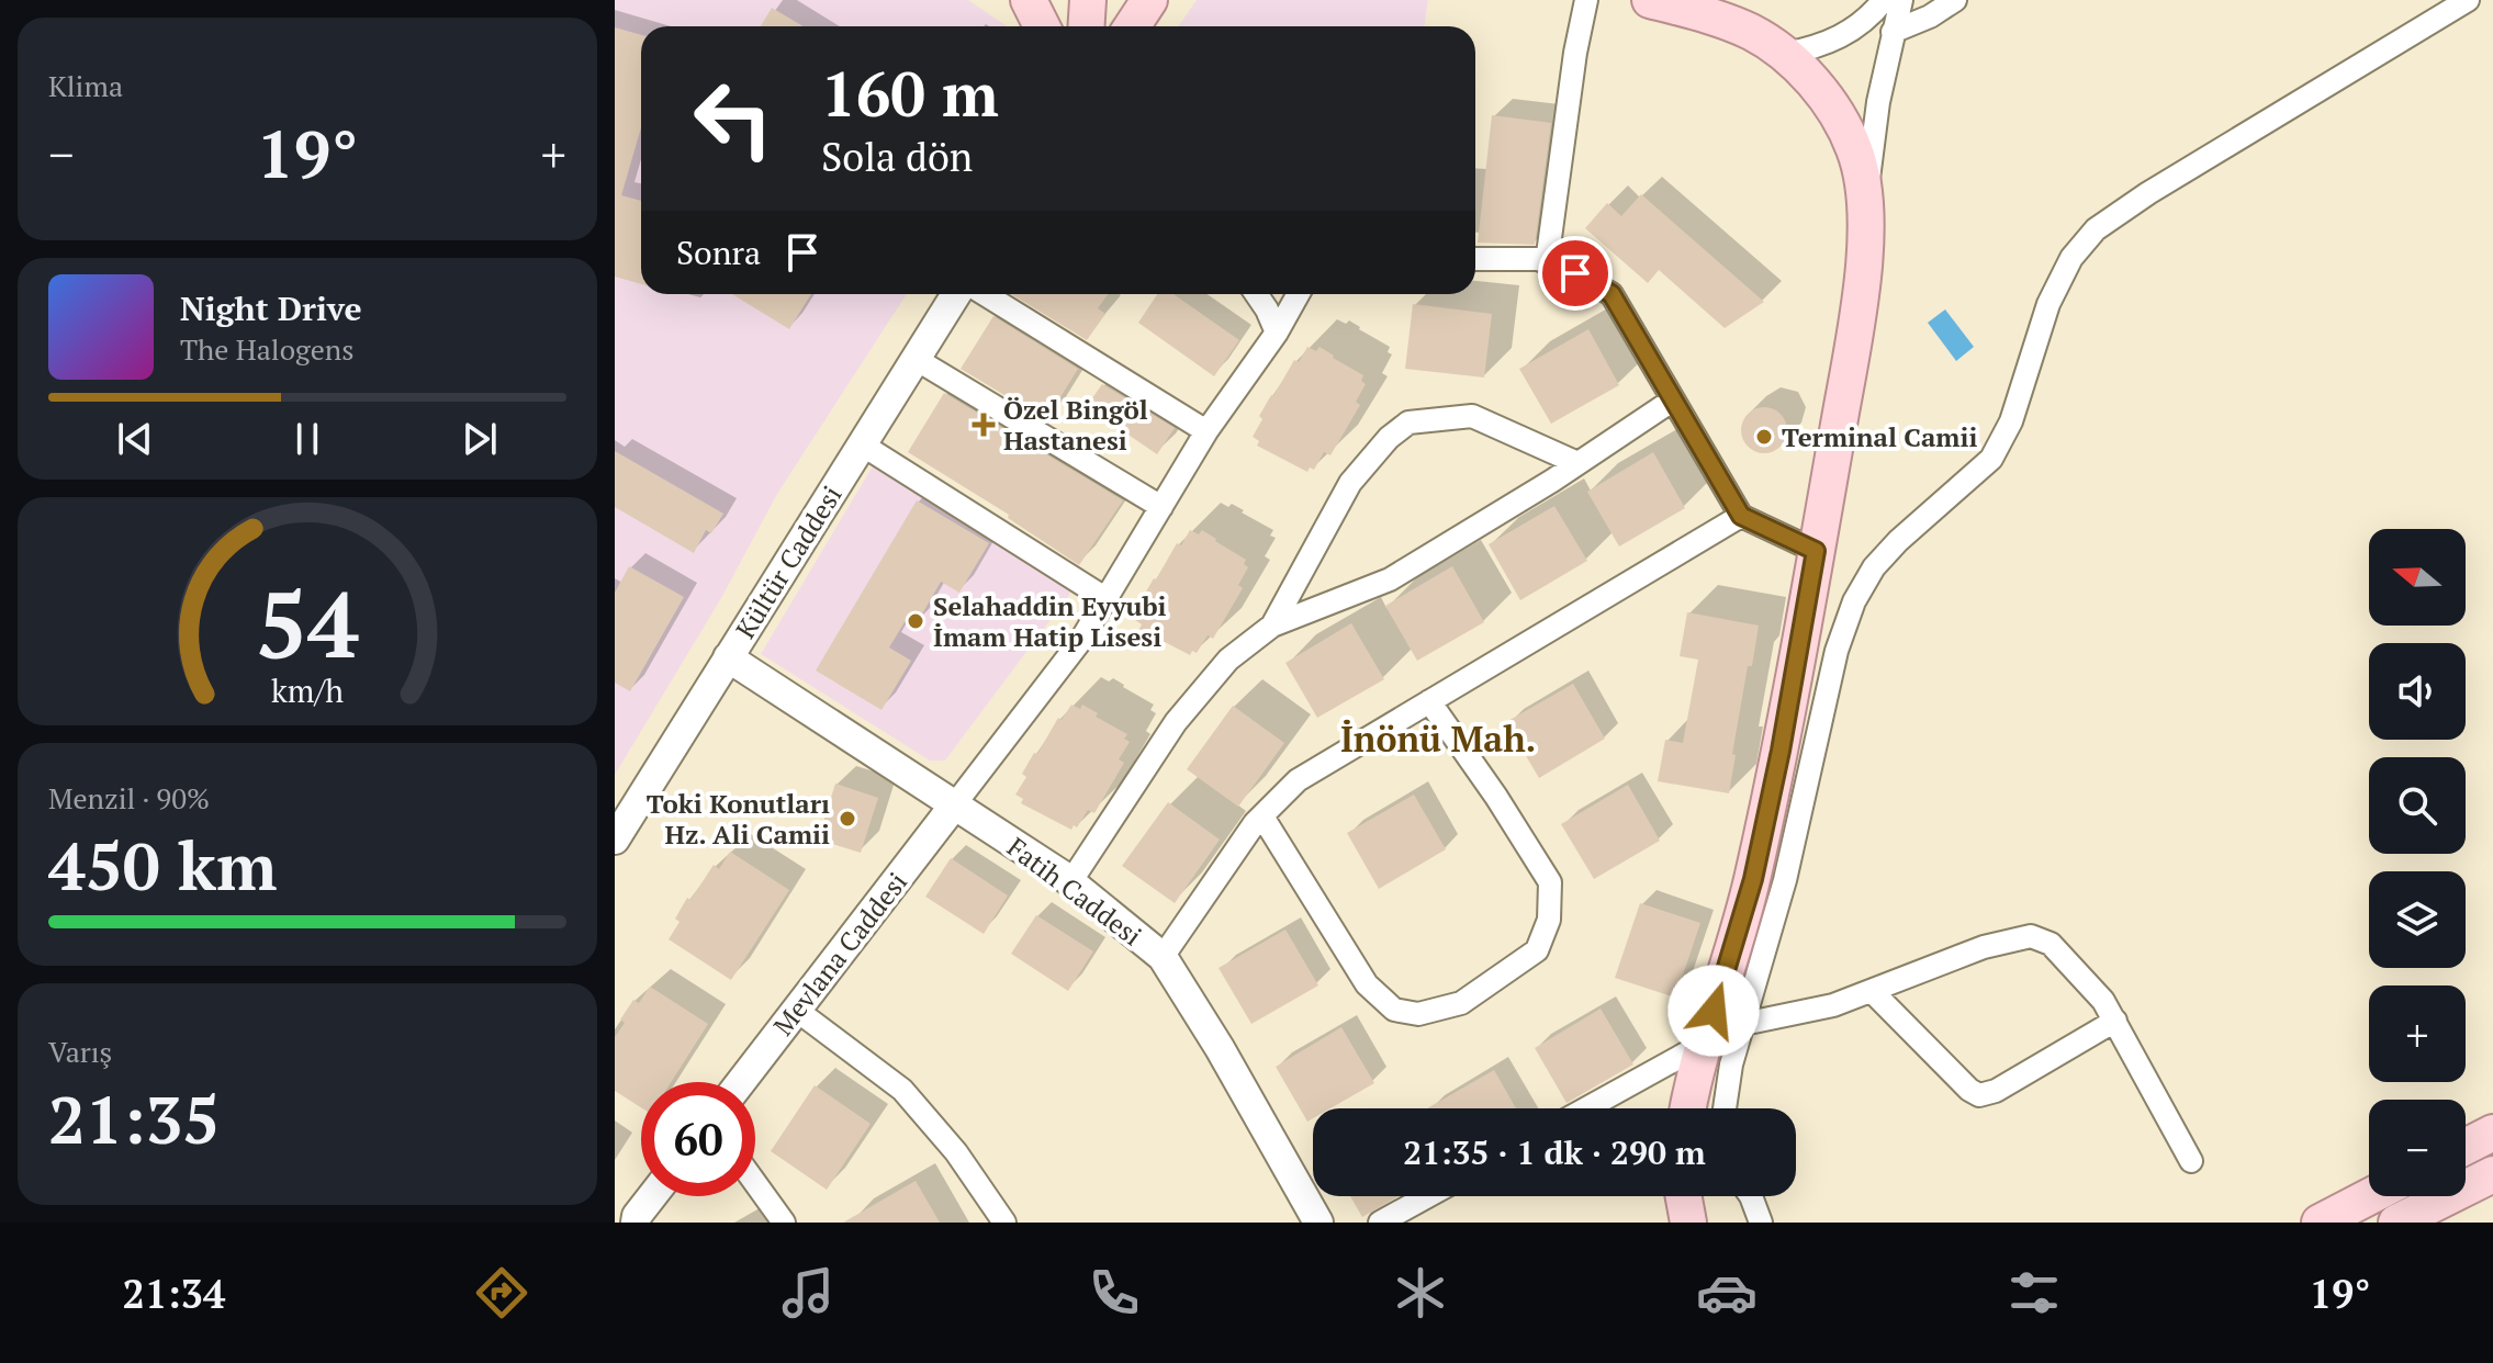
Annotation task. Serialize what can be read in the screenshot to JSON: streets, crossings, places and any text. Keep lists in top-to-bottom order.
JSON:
{
  "streets": {
    "street": ["Kültür Caddesi", "Fatih Caddesi", "Mevlana Caddesi"]
  },
  "crossings": [
    ["Kültür Caddesi", "Fatih Caddesi"],
    ["Fatih Caddesi", "Mevlana Caddesi"]
  ],
  "districts": ["İnönü Mah."],
  "places": {
    "health": ["Özel Bingöl Hastanesi"],
    "other": ["Terminal Camii", "Selahaddin Eyyubi İmam Hatip Lisesi", "Toki Konutları Hz. Ali Camii"]
  },
  "north": "left",
  "page": {
    "tile": [
      "Klima",
      ["Menzil · 90%", "450 km"],
      ["Varış", "21:35"]
    ],
    "turn": ["160 m", "Sola dön"],
    "heat": ["−", "19°", "+"],
    "then": "Sonra",
    "song": ["Night Drive", "The Halogens"],
    "map_buttons": ["+", "−"],
    "limit": "60",
    "trip": "21:35 · 1 dk · 290 m",
    "tabs": ["21:34", "19°"],
    "gauge": ["54", "km/h"]
  }
}
